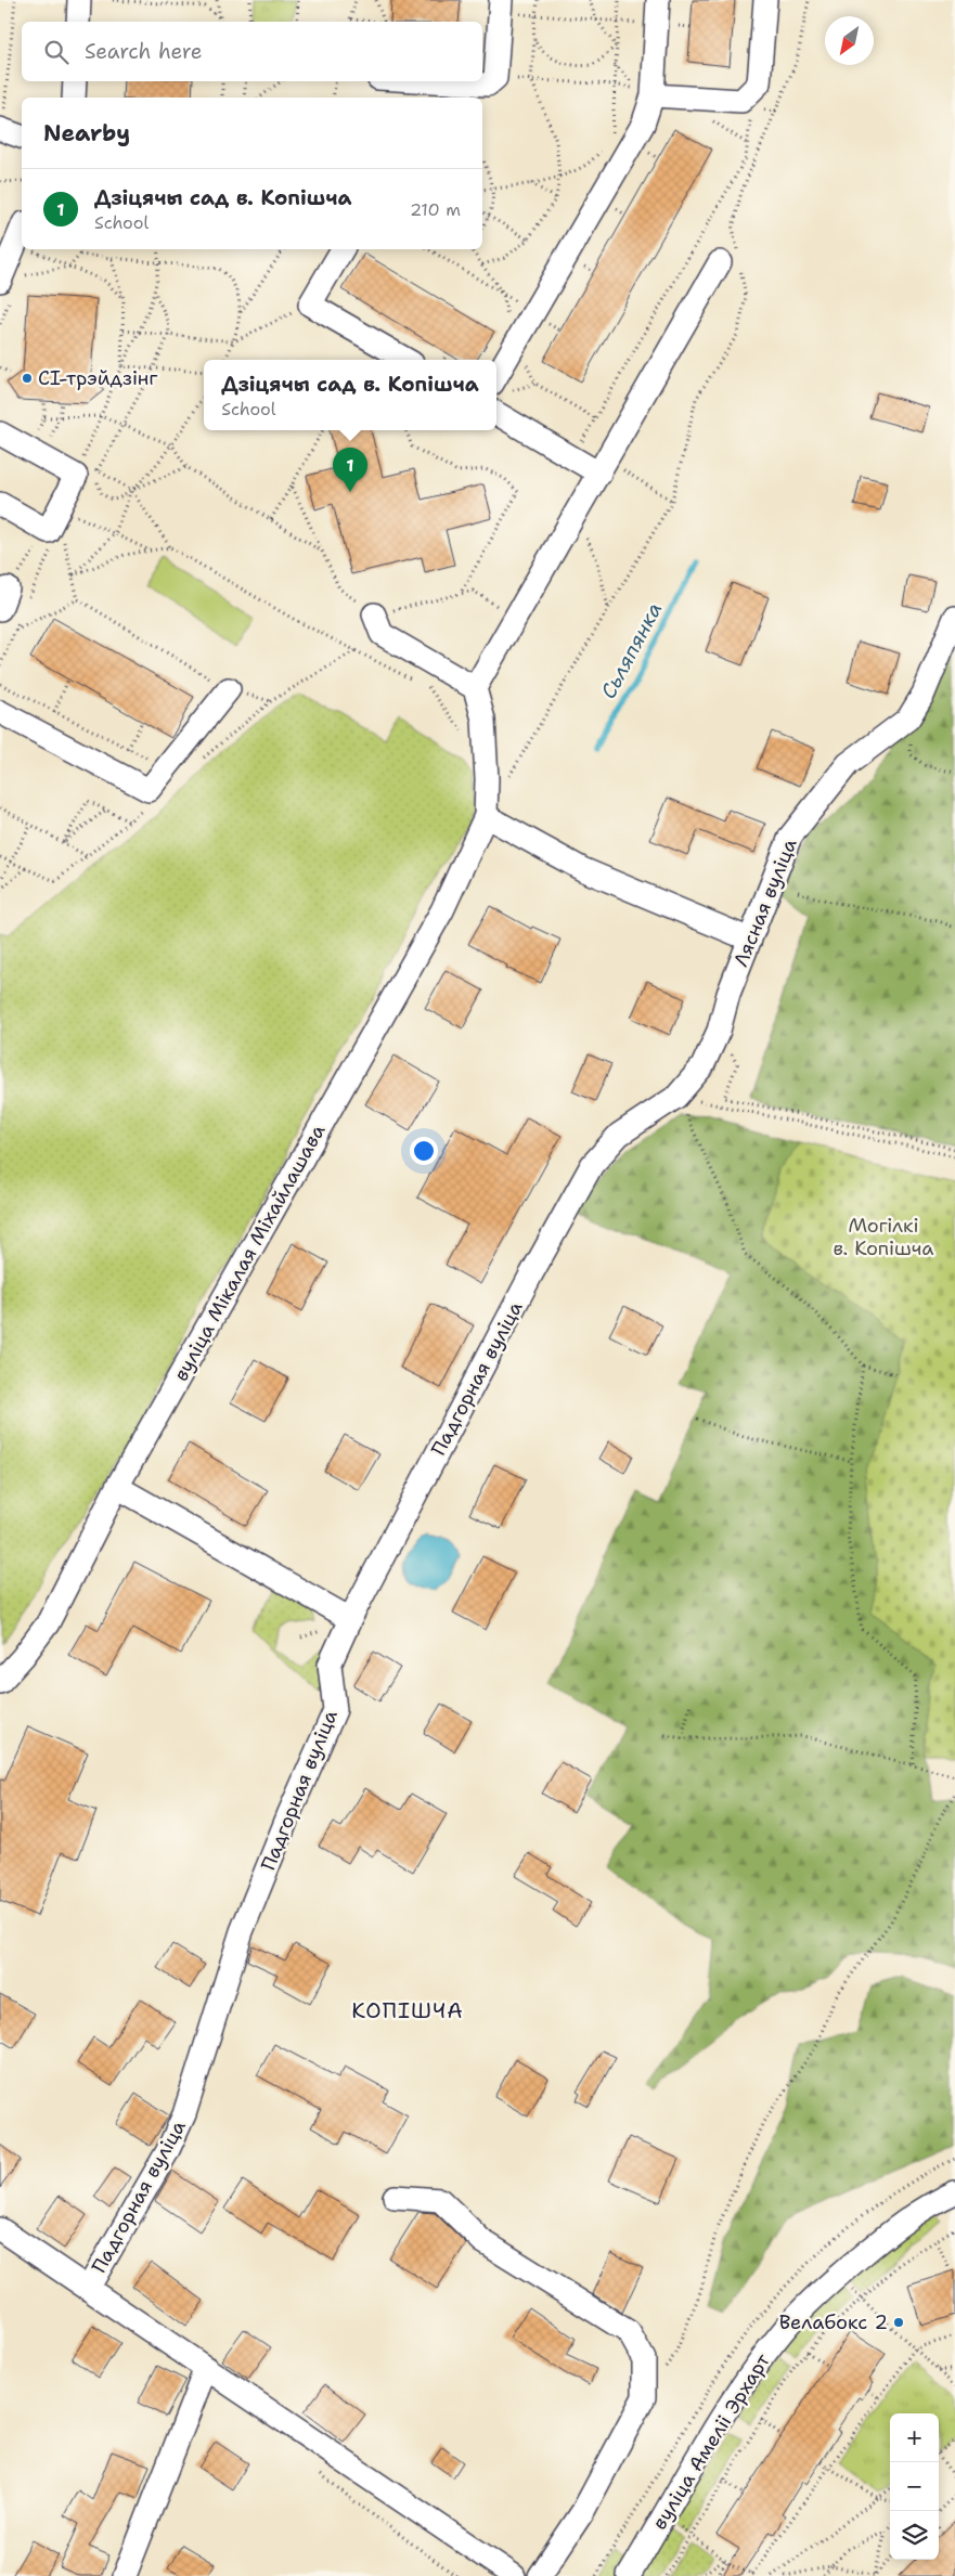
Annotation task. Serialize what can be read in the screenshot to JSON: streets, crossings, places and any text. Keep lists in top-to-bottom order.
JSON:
{
  "streets": {
    "street": [
      "Лясная вуліца",
      "вуліца Мікалая Міхайлашава",
      "Падгорная вуліца",
      "вуліца Амеліі Эрхарт"
    ]
  },
  "crossings": [
    ["Лясная вуліца", "Падгорная вуліца"]
  ],
  "districts": ["КОПІШЧА"],
  "water": ["Сьляпянка"],
  "parks": ["Могілкі в. Копішча"],
  "places": ["СІ-трэйдзінг", "Велабокс 2"],
  "north": "bottom left",
  "page": {
    "search": "Search here",
    "heading": "Nearby",
    "list": [
      {
        "mark": "1",
        "name": "Дзіцячы сад в. Копішча",
        "note": "School",
        "value": "210 m"
      }
    ],
    "popup": ["Дзіцячы сад в. Копішча", "School"],
    "pins": "1",
    "map_buttons": ["+", "−"]
  }
}
